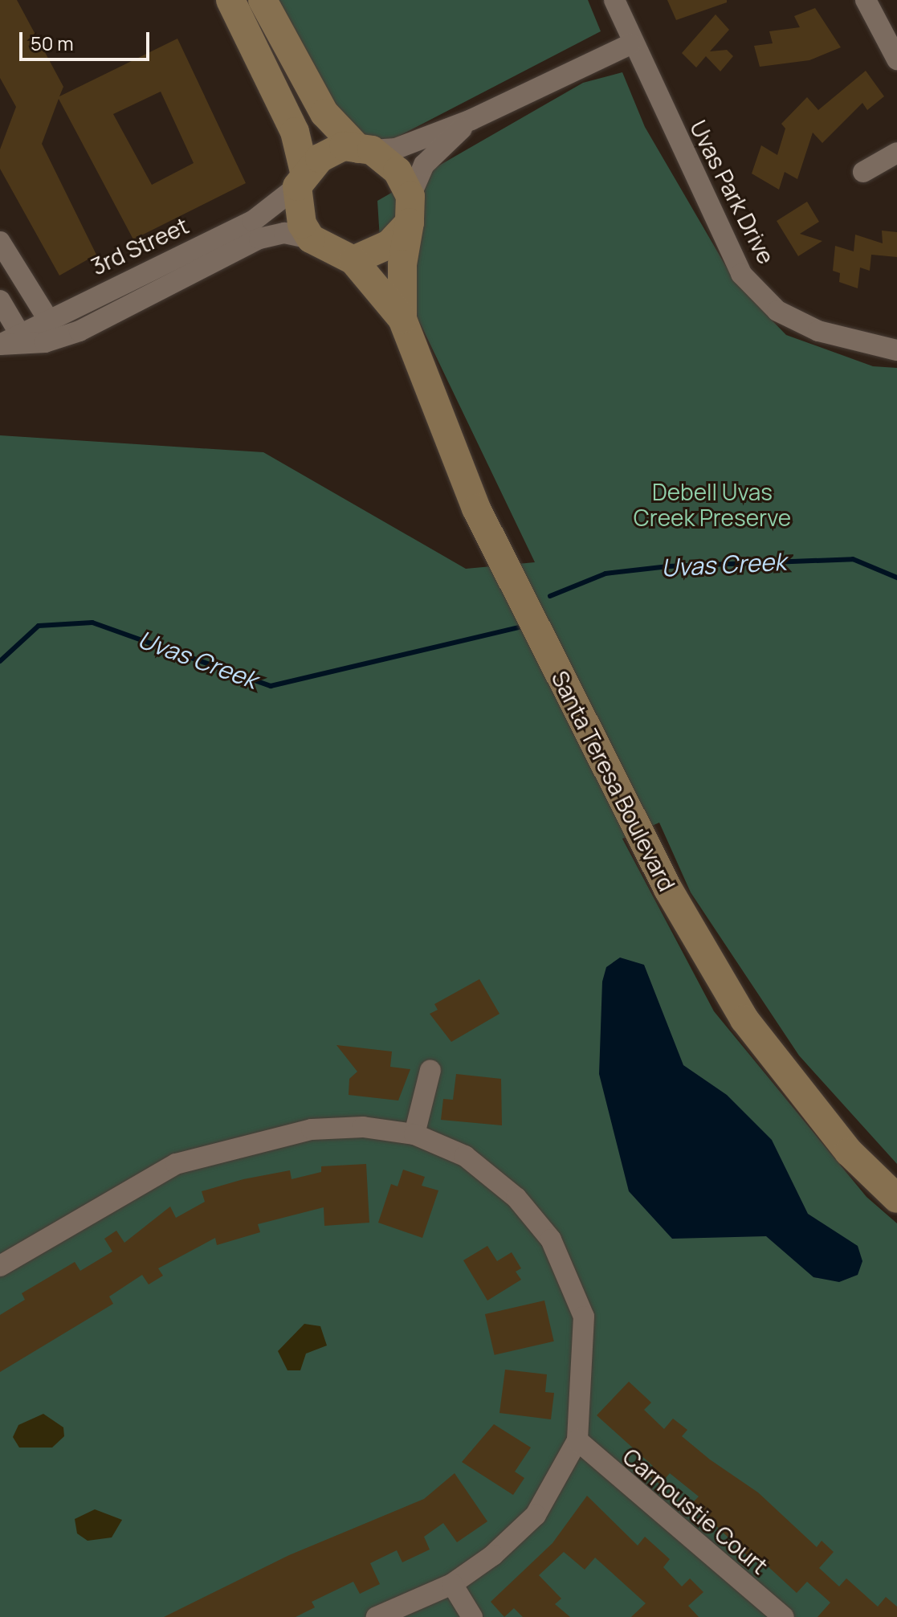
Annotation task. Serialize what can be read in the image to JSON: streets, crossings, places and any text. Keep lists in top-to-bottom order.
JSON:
{
  "streets": {
    "main road": ["Santa Teresa Boulevard"],
    "street": ["Uvas Park Drive", "3rd Street", "Carnoustie Court"]
  },
  "crossings": [
    ["3rd Street", "Santa Teresa Boulevard"]
  ],
  "water": ["Uvas Creek"],
  "parks": ["Debell Uvas Creek Preserve"],
  "scale_bar": "50 m"
}
